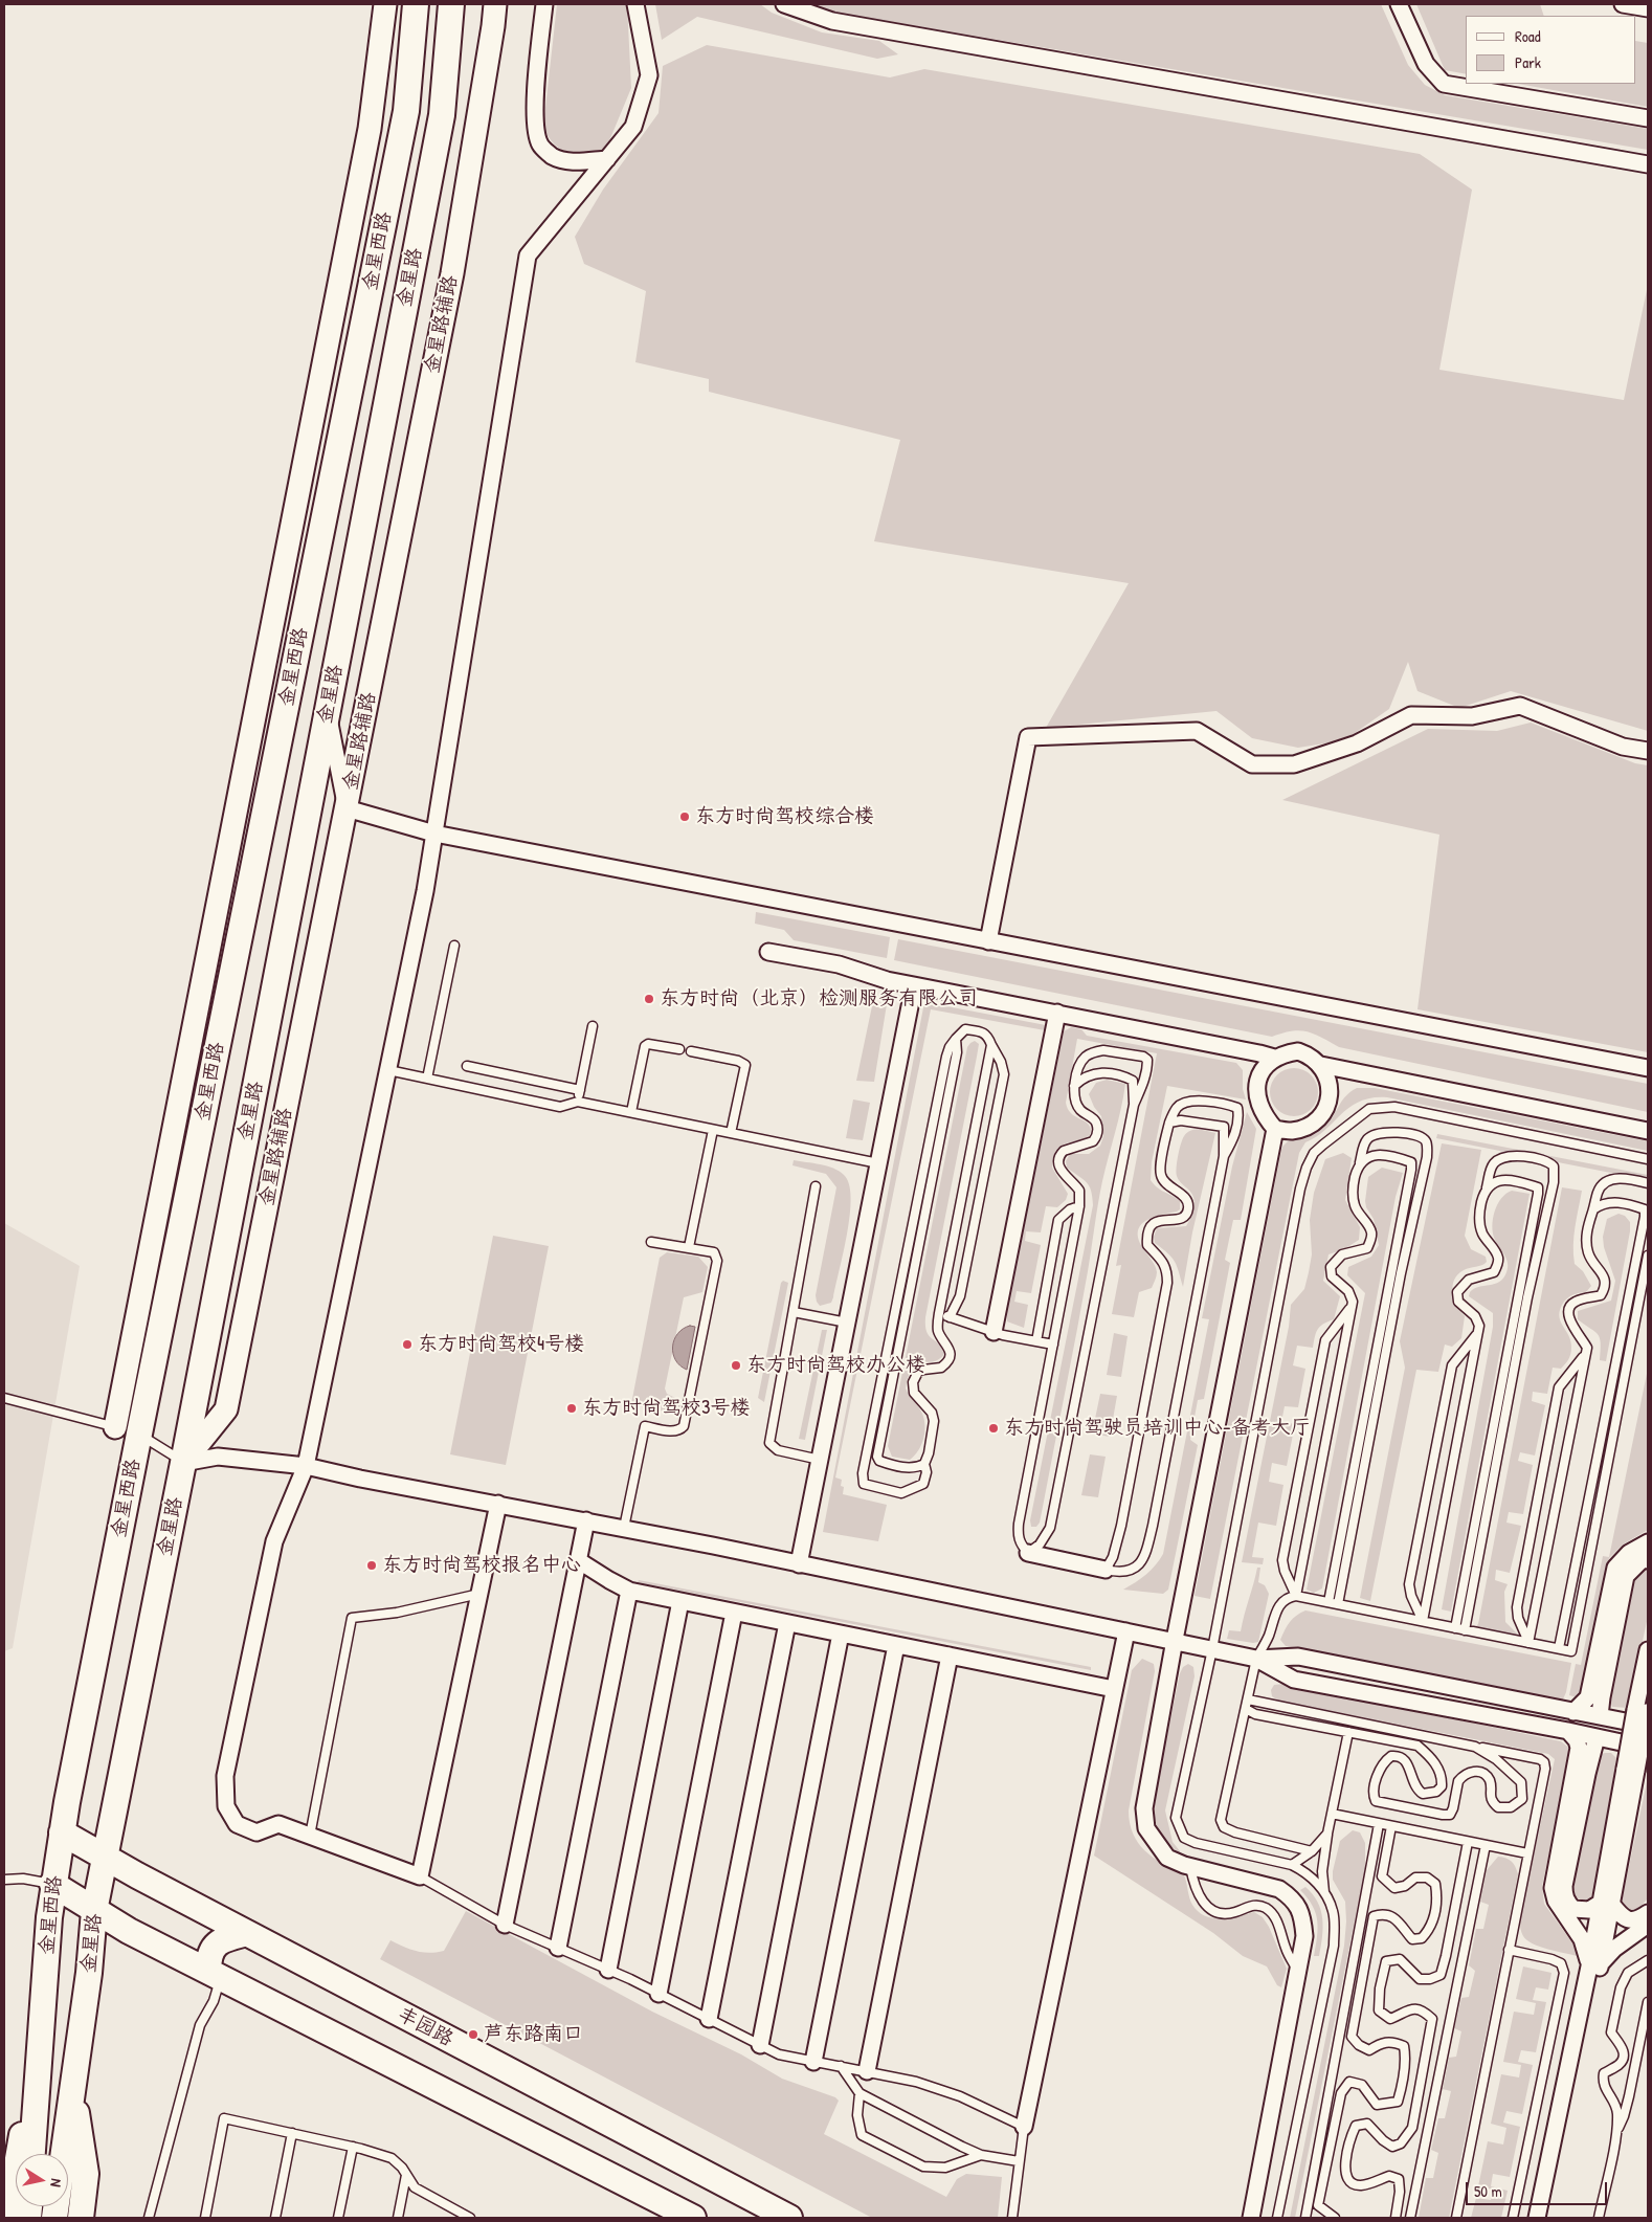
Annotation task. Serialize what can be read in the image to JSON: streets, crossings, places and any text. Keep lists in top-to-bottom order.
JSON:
{
  "streets": {
    "main road": ["金星西路", "金星路", "丰园路"],
    "street": ["金星路辅路"]
  },
  "crossings": [
    ["金星西路", "丰园路"],
    ["金星路", "金星路辅路"],
    ["金星路", "丰园路"]
  ],
  "places": [
    "东方时尚驾校综合楼",
    "东方时尚（北京）检测服务有限公司",
    "东方时尚驾校4号楼",
    "东方时尚驾校办公楼",
    "东方时尚驾校3号楼",
    "东方时尚驾驶员培训中心-备考大厅",
    "东方时尚驾校报名中心",
    "芦东路南口"
  ],
  "legend": ["Road", "Park"],
  "scale_bar": "50 m",
  "north": "right"
}
